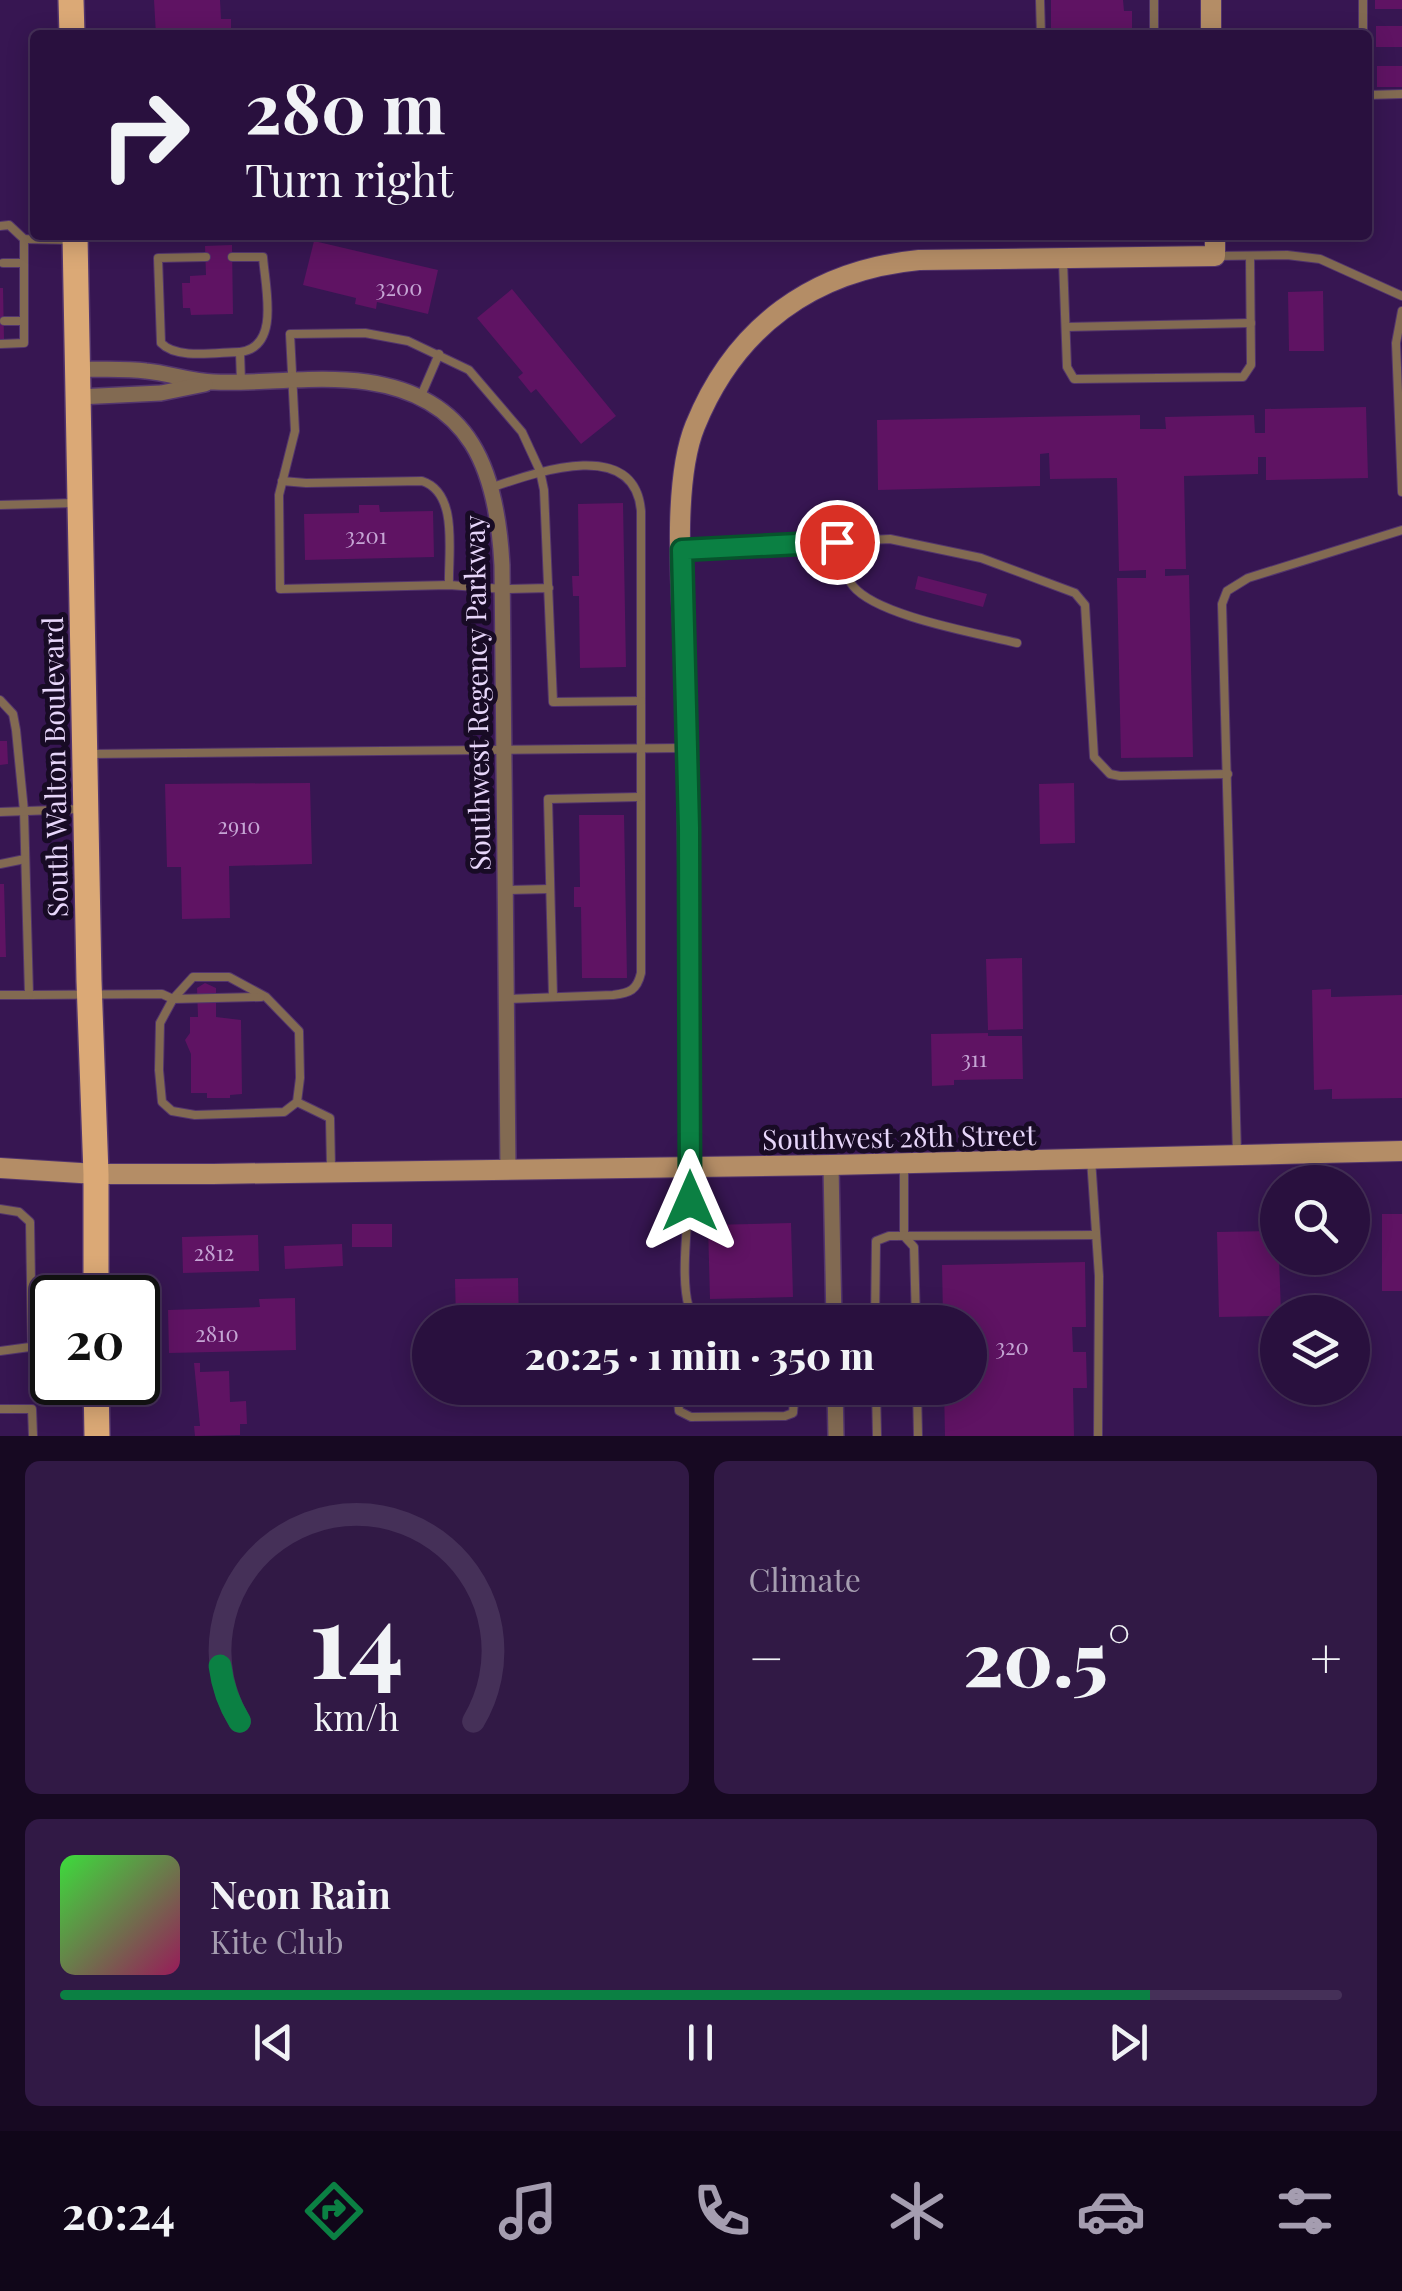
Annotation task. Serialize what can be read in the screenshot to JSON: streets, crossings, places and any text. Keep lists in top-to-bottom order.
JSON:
{
  "streets": {
    "main road": ["South Walton Boulevard"],
    "street": ["Southwest Regency Parkway", "Southwest 28th Street"]
  },
  "crossings": [
    ["Southwest Regency Parkway", "South Walton Boulevard"],
    ["Southwest Regency Parkway", "Southwest 28th Street"],
    ["South Walton Boulevard", "Southwest 28th Street"]
  ],
  "house_numbers": [
    "3200",
    "3201",
    "2910",
    "311",
    "2812",
    "2810",
    "320"
  ],
  "page": {
    "turn": ["280 m", "Turn right"],
    "limit": "20",
    "trip": "20:25 · 1 min · 350 m",
    "tile": "Climate",
    "heat": ["−", "20.5°", "+"],
    "song": ["Neon Rain", "Kite Club"],
    "tabs": "20:24",
    "gauge": ["14", "km/h"]
  }
}
